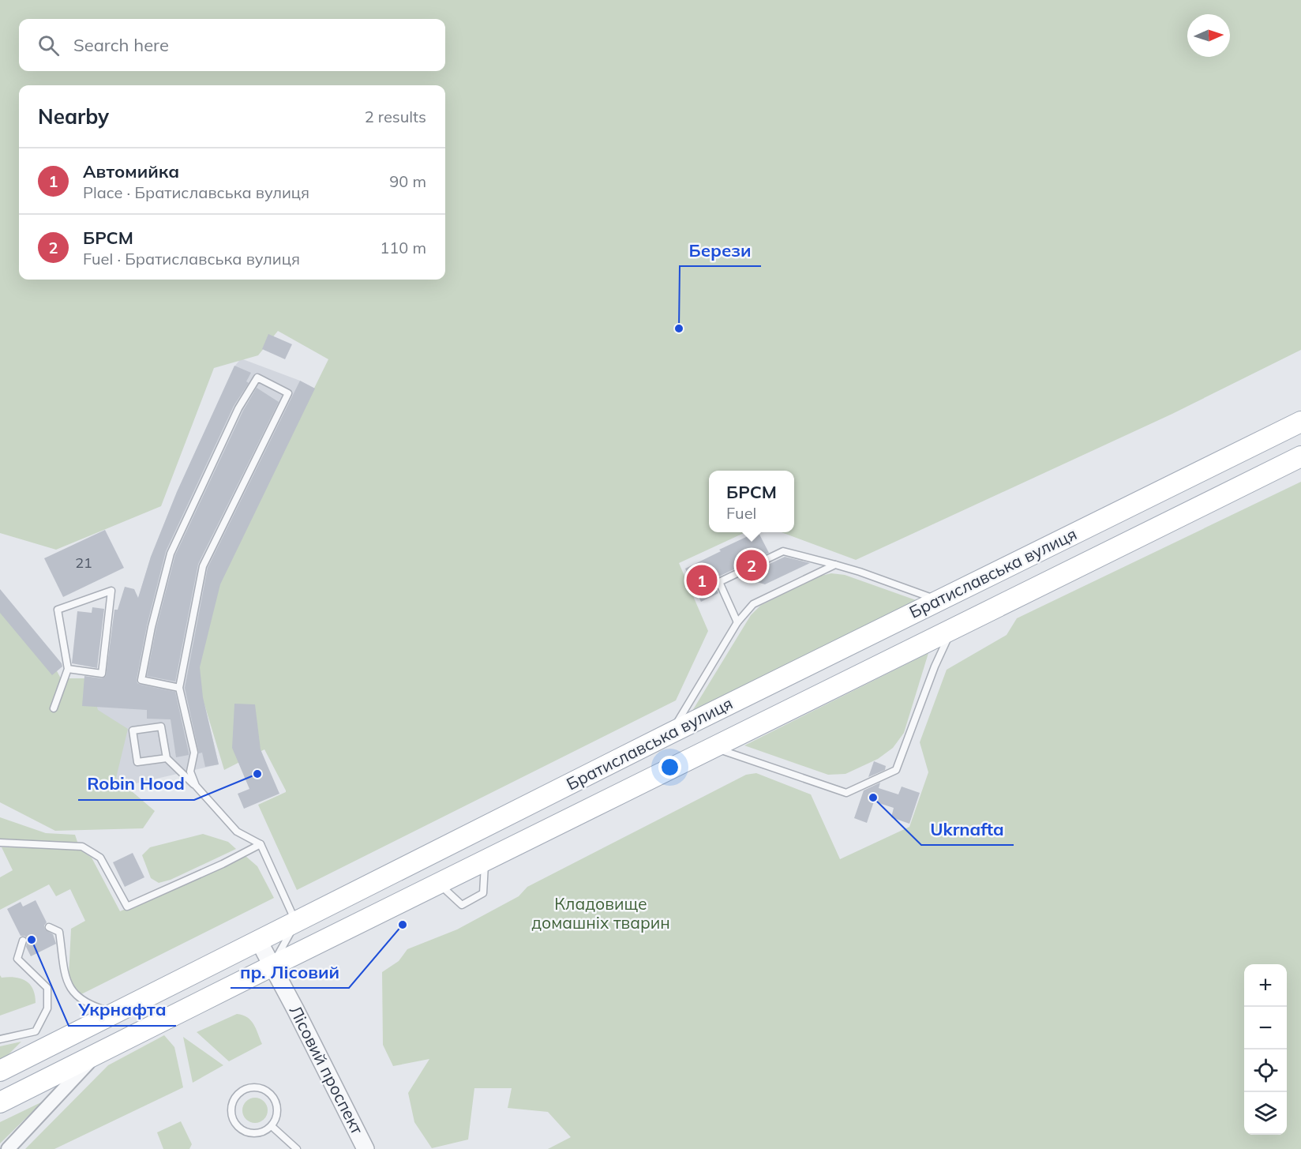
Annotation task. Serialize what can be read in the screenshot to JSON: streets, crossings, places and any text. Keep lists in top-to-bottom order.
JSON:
{
  "streets": {
    "main road": ["Братиславська вулиця"],
    "street": ["Лісовий проспект"]
  },
  "crossings": [
    ["Братиславська вулиця", "Лісовий проспект"]
  ],
  "parks": ["Кладовище домашніх тварин"],
  "places": [
    "Берези",
    "Robin Hood",
    "Ukrnafta",
    "пр. Лісовий",
    "Укрнафта"
  ],
  "house_numbers": ["21"],
  "north": "right",
  "page": {
    "search": "Search here",
    "heading": ["Nearby", "2 results"],
    "list": [
      {
        "mark": "1",
        "name": "Автомийка",
        "note": "Place · Братиславська вулиця",
        "value": "90 m"
      },
      {
        "mark": "2",
        "name": "БРСМ",
        "note": "Fuel · Братиславська вулиця",
        "value": "110 m"
      }
    ],
    "popup": ["БРСМ", "Fuel"],
    "pins": ["2", "1"],
    "map_buttons": ["+", "−"]
  }
}
